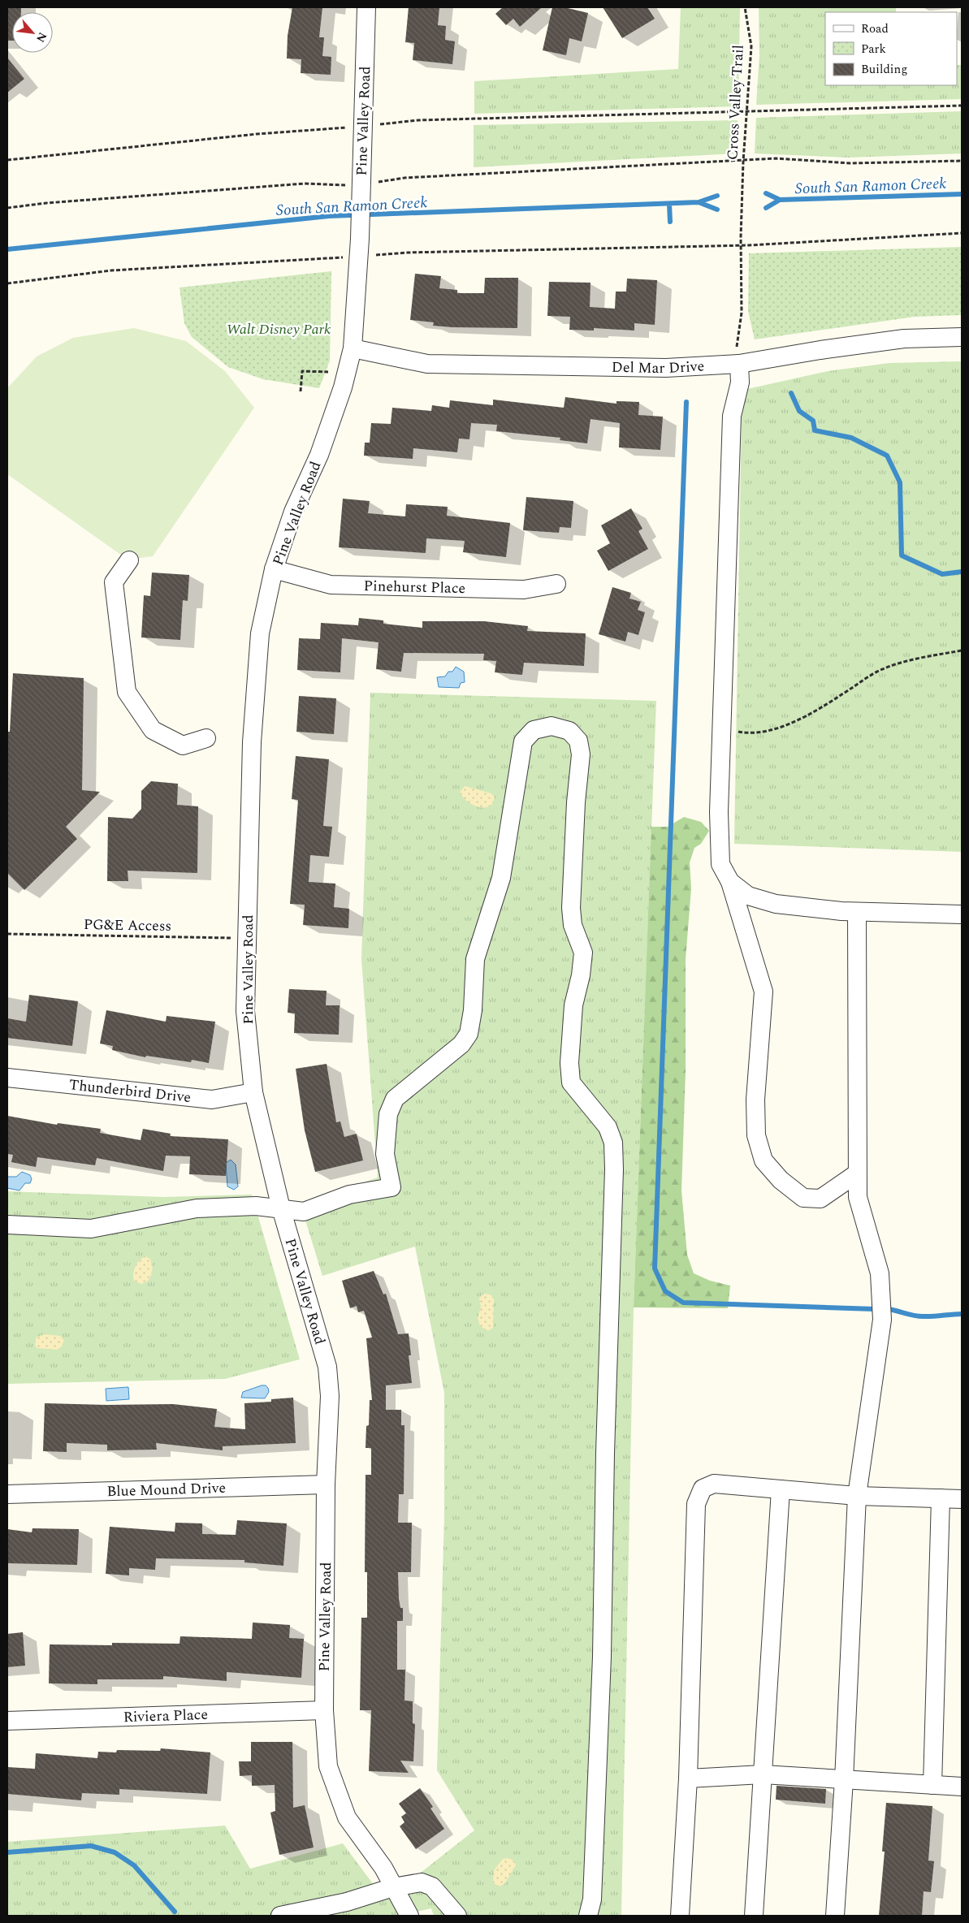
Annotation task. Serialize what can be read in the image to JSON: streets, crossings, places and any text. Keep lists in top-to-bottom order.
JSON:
{
  "streets": {
    "street": [
      "Pine Valley Road",
      "Del Mar Drive",
      "Pinehurst Place",
      "Thunderbird Drive",
      "Blue Mound Drive",
      "Riviera Place"
    ],
    "path": ["Cross Valley Trail", "PG&E Access"]
  },
  "crossings": [
    ["Cross Valley Trail", "Del Mar Drive"],
    ["Pine Valley Road", "Del Mar Drive"],
    ["Pine Valley Road", "Pinehurst Place"],
    ["Pine Valley Road", "PG&E Access"],
    ["Pine Valley Road", "Thunderbird Drive"],
    ["Pine Valley Road", "Blue Mound Drive"],
    ["Pine Valley Road", "Riviera Place"]
  ],
  "water": ["South San Ramon Creek"],
  "parks": ["Walt Disney Park"],
  "legend": ["Road", "Park", "Building"],
  "north": "bottom right"
}
